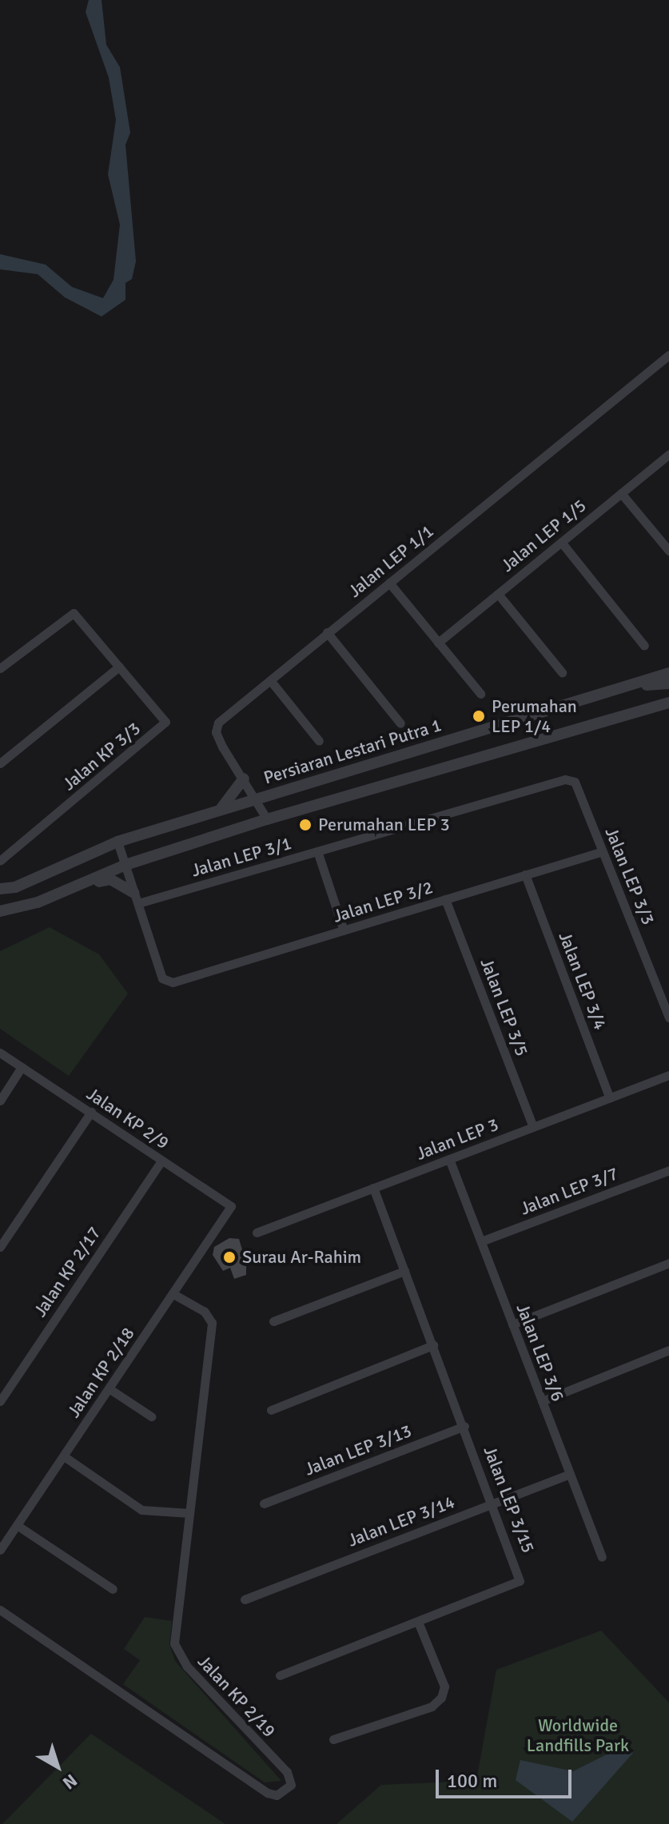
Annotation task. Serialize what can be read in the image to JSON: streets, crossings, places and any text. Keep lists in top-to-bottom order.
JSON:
{
  "streets": {
    "street": [
      "Jalan LEP 1/5",
      "Jalan LEP 1/1",
      "Persiaran Lestari Putra 1",
      "Jalan KP 3/3",
      "Jalan LEP 3/1",
      "Jalan LEP 3/3",
      "Jalan LEP 3/2",
      "Jalan LEP 3/4",
      "Jalan LEP 3/5",
      "Jalan KP 2/9",
      "Jalan LEP 3",
      "Jalan LEP 3/7",
      "Jalan KP 2/17",
      "Jalan LEP 3/6",
      "Jalan KP 2/18",
      "Jalan LEP 3/13",
      "Jalan LEP 3/15",
      "Jalan LEP 3/14",
      "Jalan KP 2/19"
    ]
  },
  "crossings": [
    ["Jalan LEP 1/1", "Persiaran Lestari Putra 1"],
    ["Jalan LEP 3/1", "Jalan LEP 3/3"],
    ["Jalan LEP 3/1", "Jalan LEP 3/2"],
    ["Jalan LEP 3/3", "Jalan LEP 3/2"],
    ["Jalan LEP 3/2", "Jalan LEP 3/4"],
    ["Jalan LEP 3/2", "Jalan LEP 3/5"],
    ["Jalan LEP 3/4", "Jalan LEP 3"],
    ["Jalan LEP 3/5", "Jalan LEP 3"],
    ["Jalan KP 2/9", "Jalan KP 2/17"],
    ["Jalan KP 2/9", "Jalan KP 2/18"],
    ["Jalan LEP 3", "Jalan LEP 3/6"],
    ["Jalan LEP 3", "Jalan LEP 3/15"],
    ["Jalan LEP 3/7", "Jalan LEP 3/6"],
    ["Jalan LEP 3/6", "Jalan LEP 3/14"],
    ["Jalan KP 2/18", "Jalan KP 2/19"],
    ["Jalan LEP 3/13", "Jalan LEP 3/15"],
    ["Jalan LEP 3/15", "Jalan LEP 3/14"]
  ],
  "parks": ["Worldwide Landfills Park"],
  "places": ["Perumahan LEP 1/4", "Perumahan LEP 3", "Surau Ar-Rahim"],
  "scale_bar": "100 m",
  "north": "bottom right"
}
